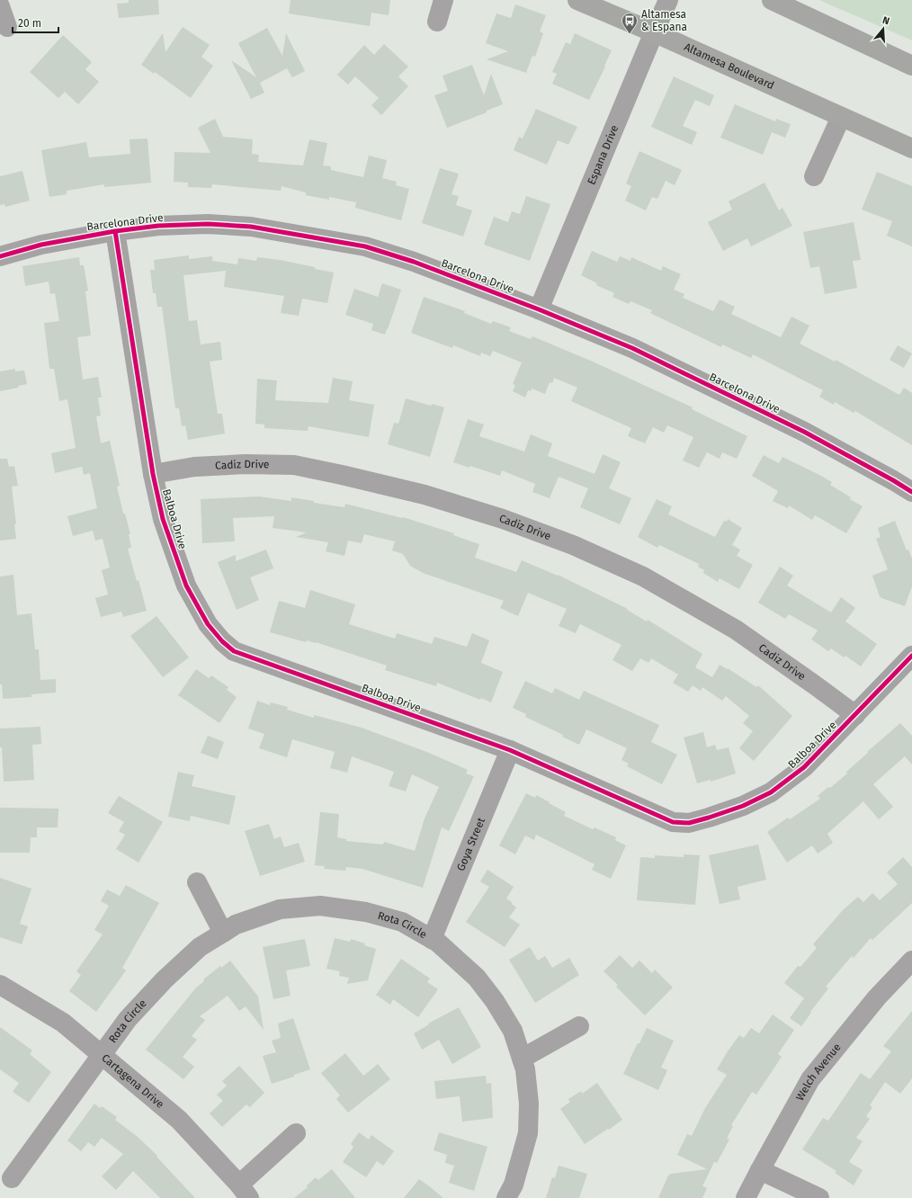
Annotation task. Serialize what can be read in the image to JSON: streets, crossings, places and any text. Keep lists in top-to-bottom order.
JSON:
{
  "streets": {
    "main road": ["Altamesa Boulevard"],
    "street": [
      "Espana Drive",
      "Barcelona Drive",
      "Cadiz Drive",
      "Balboa Drive",
      "Goya Street",
      "Rota Circle",
      "Welch Avenue",
      "Cartagena Drive"
    ]
  },
  "crossings": [
    ["Altamesa Boulevard", "Espana Drive"],
    ["Espana Drive", "Barcelona Drive"],
    ["Barcelona Drive", "Balboa Drive"],
    ["Cadiz Drive", "Balboa Drive"],
    ["Balboa Drive", "Goya Street"],
    ["Goya Street", "Rota Circle"],
    ["Rota Circle", "Cartagena Drive"]
  ],
  "places": {
    "bus stop": ["Altamesa & Espana"]
  },
  "scale_bar": "20 m",
  "north": "top"
}
